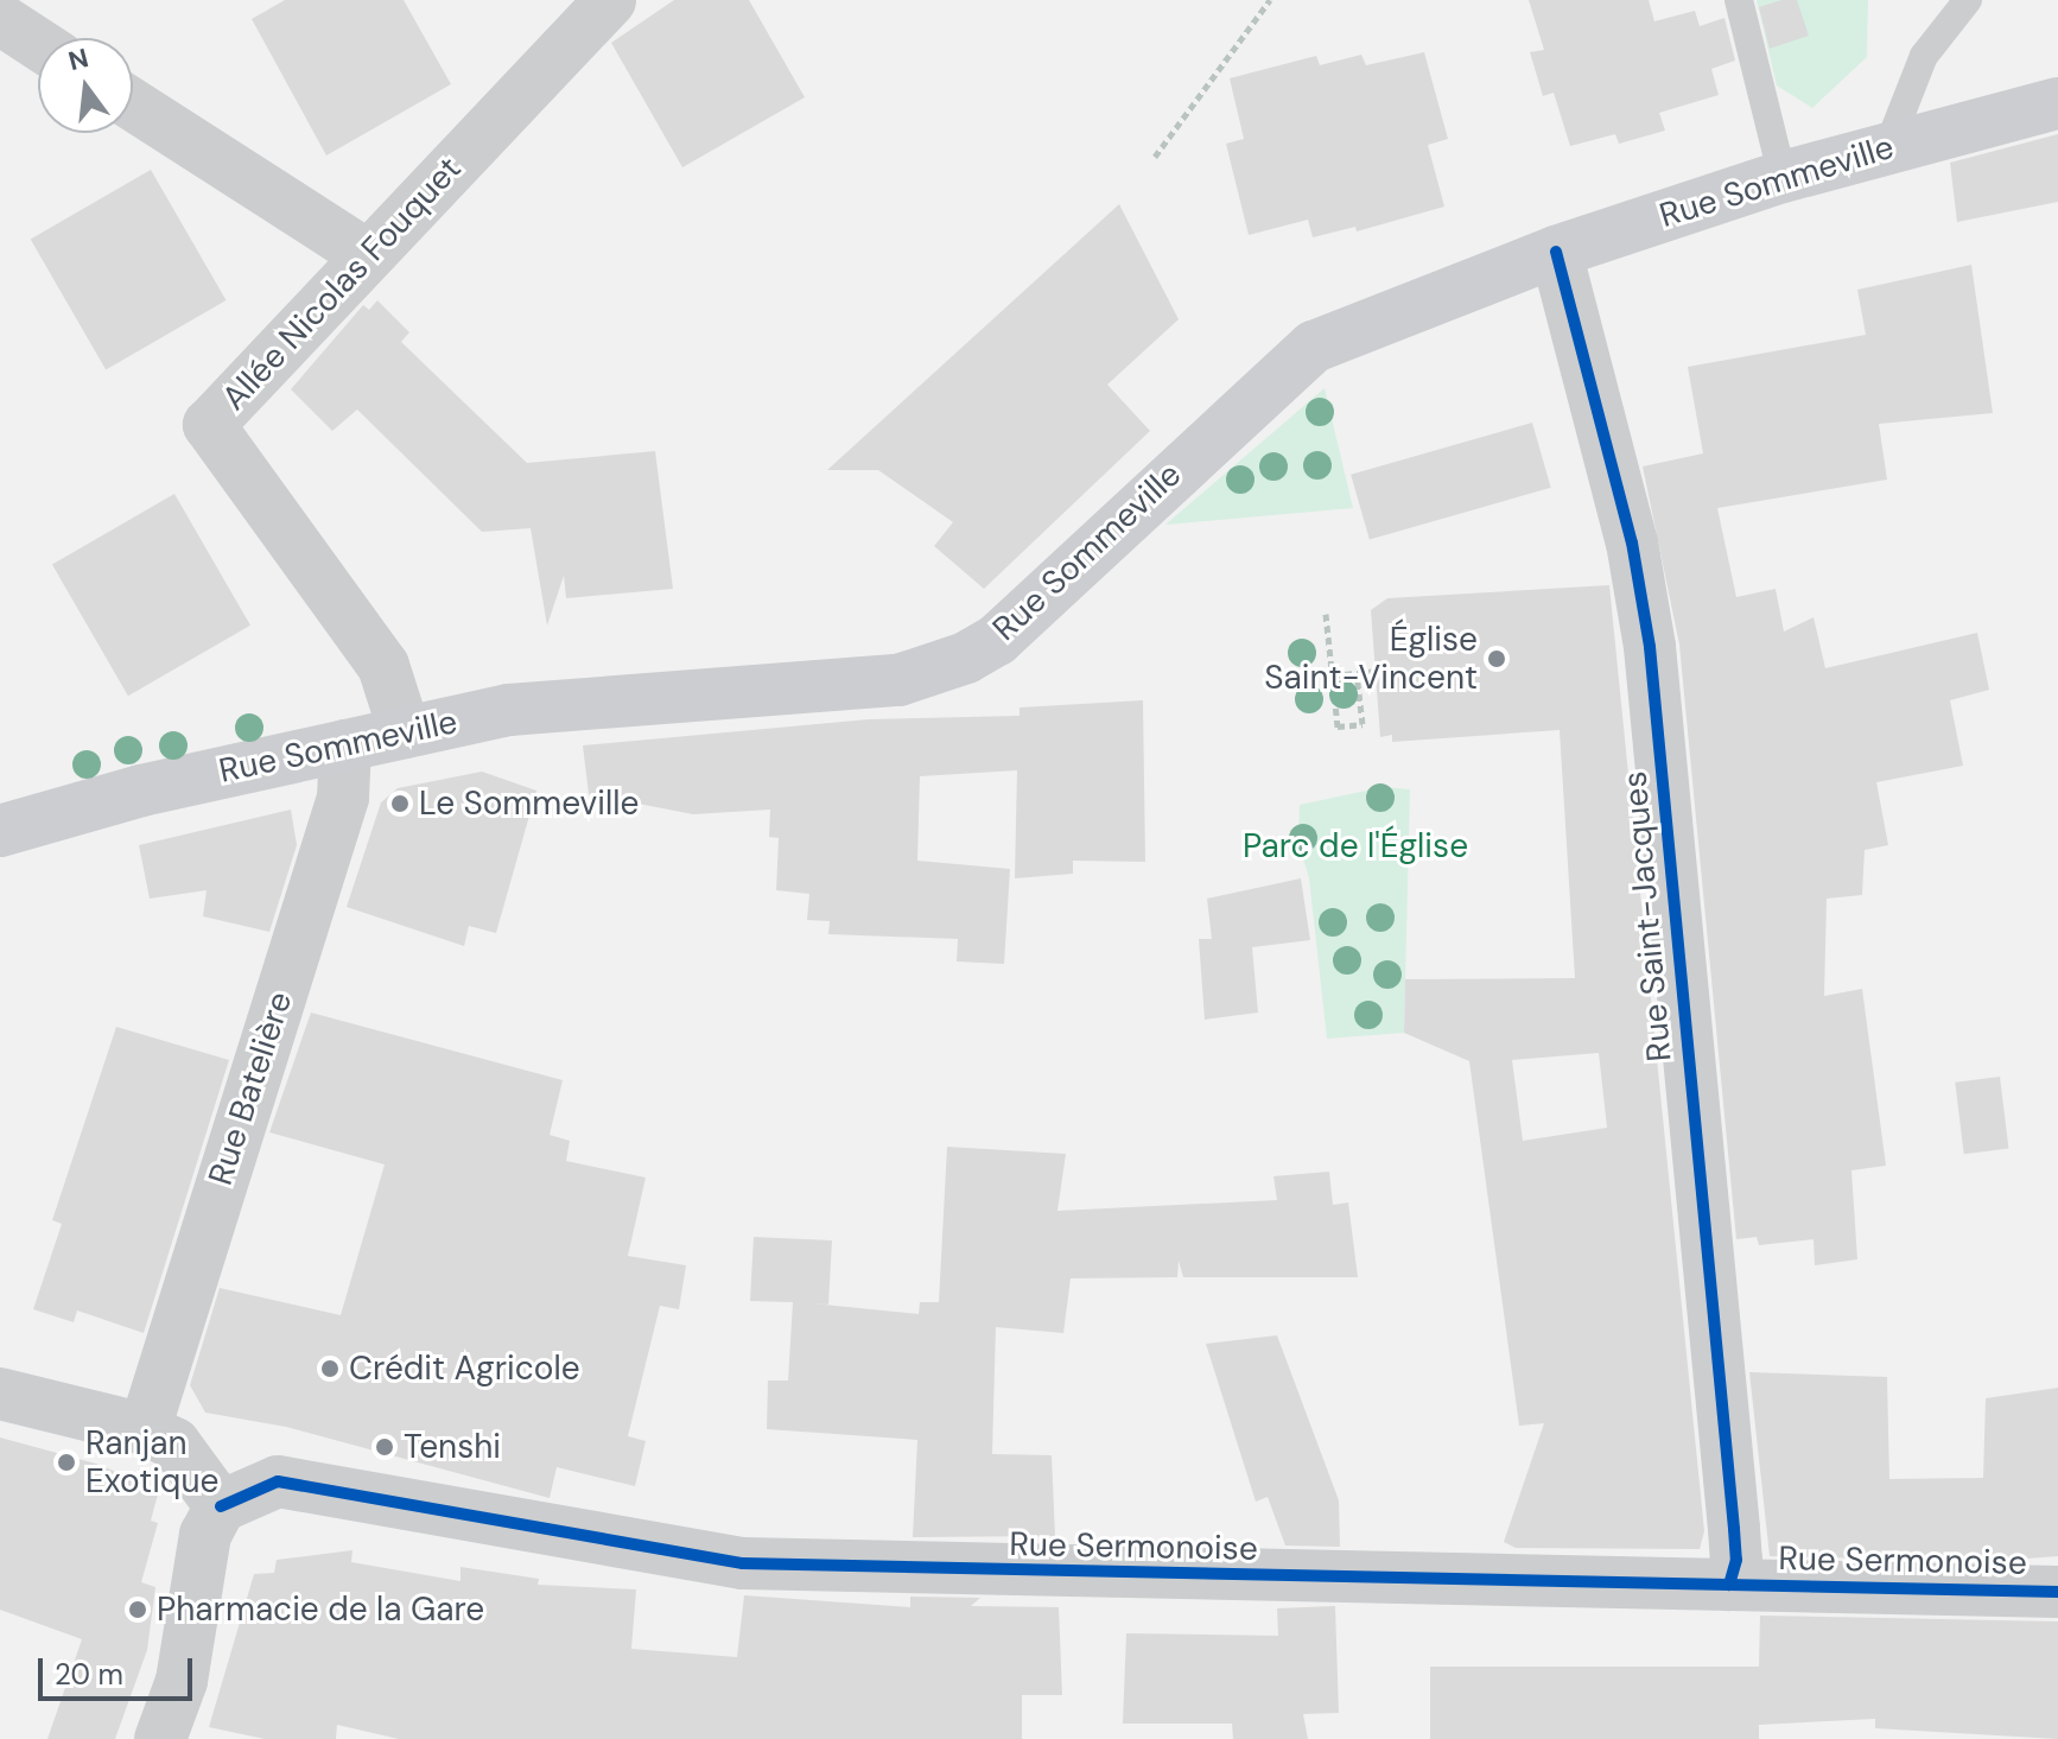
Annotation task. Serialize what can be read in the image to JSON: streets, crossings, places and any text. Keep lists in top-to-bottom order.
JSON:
{
  "streets": {
    "main road": ["Rue Sommeville"],
    "street": [
      "Allée Nicolas Fouquet",
      "Rue Saint-Jacques",
      "Rue Batelière",
      "Rue Sermonoise"
    ]
  },
  "crossings": [
    ["Rue Sommeville", "Allée Nicolas Fouquet"],
    ["Rue Sommeville", "Rue Saint-Jacques"],
    ["Rue Sommeville", "Rue Batelière"],
    ["Rue Saint-Jacques", "Rue Sermonoise"]
  ],
  "parks": ["Parc de l'Église"],
  "places": [
    "Église Saint-Vincent",
    "Le Sommeville",
    "Crédit Agricole",
    "Tenshi",
    "Ranjan Exotique",
    "Pharmacie de la Gare"
  ],
  "scale_bar": "20 m",
  "north": "top"
}
